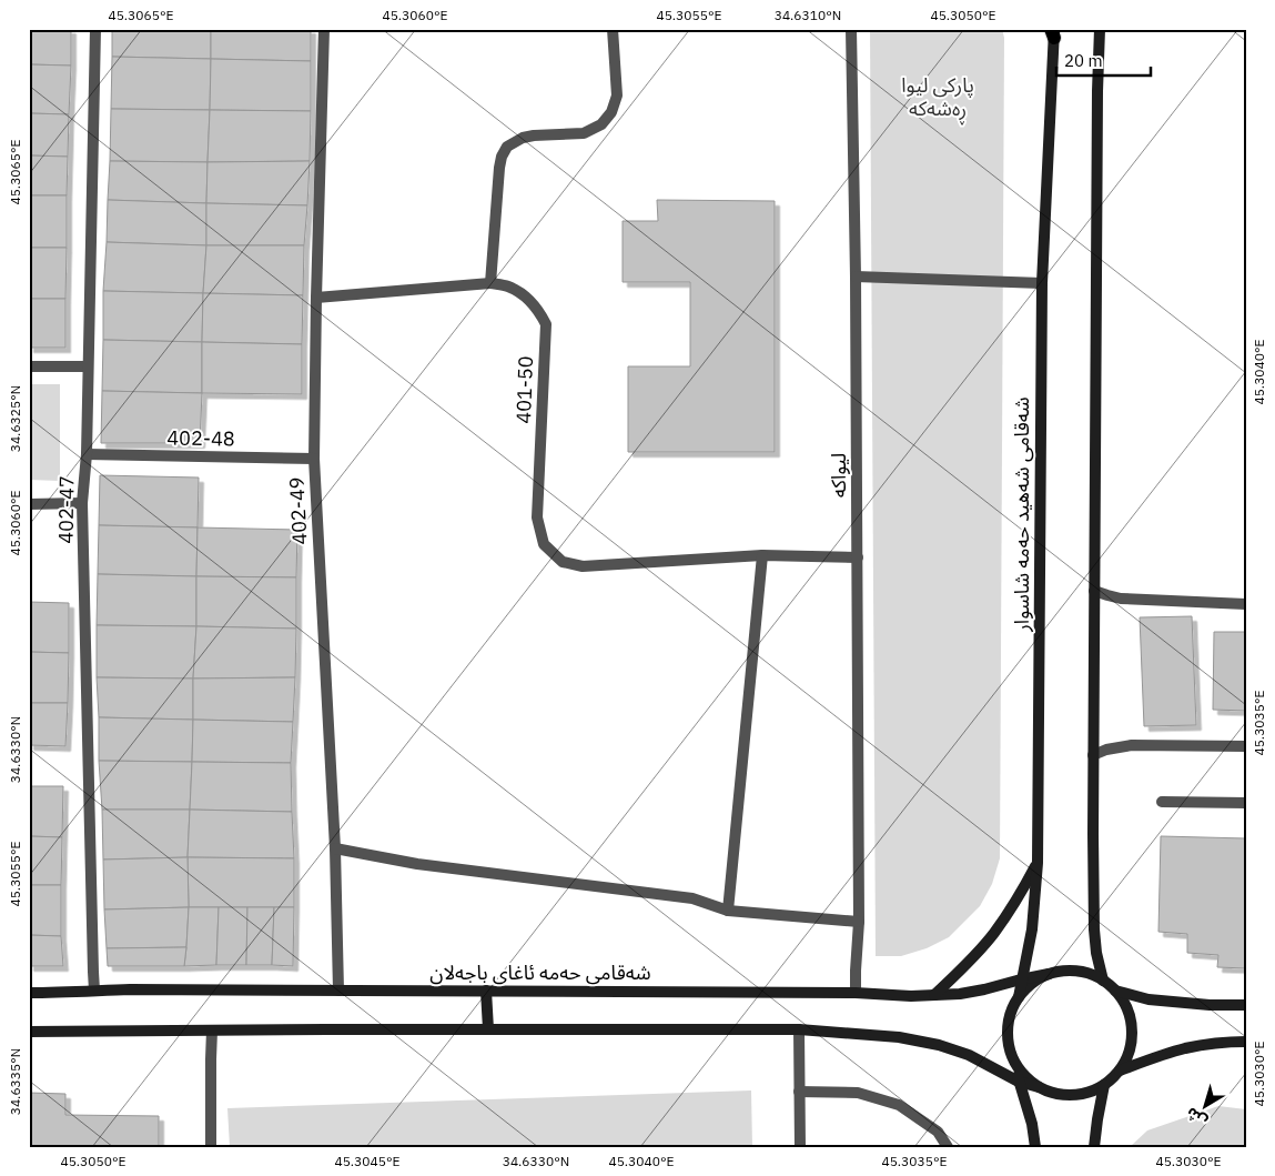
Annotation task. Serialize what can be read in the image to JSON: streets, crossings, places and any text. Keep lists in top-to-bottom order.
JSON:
{
  "streets": {
    "main road": ["شەقامی شەهید حەمە شاسوار", "شەقامی حەمە ئاغای باجەلان"],
    "street": [
      "401-50",
      "402-48",
      "لیواکە",
      "402-47",
      "402-49"
    ]
  },
  "crossings": [
    ["401-50", "لیواکە"],
    ["402-48", "402-47"],
    ["402-48", "402-49"],
    ["لیواکە", "شەقامی حەمە ئاغای باجەلان"],
    ["402-47", "شەقامی حەمە ئاغای باجەلان"],
    ["402-49", "شەقامی حەمە ئاغای باجەلان"],
    ["شەقامی شەهید حەمە شاسوار", "شەقامی حەمە ئاغای باجەلان"]
  ],
  "parks": ["پارکی لیوا ڕەشەکە"],
  "scale_bar": "20 m",
  "north": "bottom left",
  "coordinates": [
    "45.3065°E",
    "45.3060°E",
    "45.3055°E",
    "34.6310°N",
    "45.3050°E",
    "45.3040°E",
    "34.6325°N",
    "45.3035°E",
    "34.6330°N",
    "45.3030°E",
    "34.6335°N",
    "45.3045°E"
  ]
}
